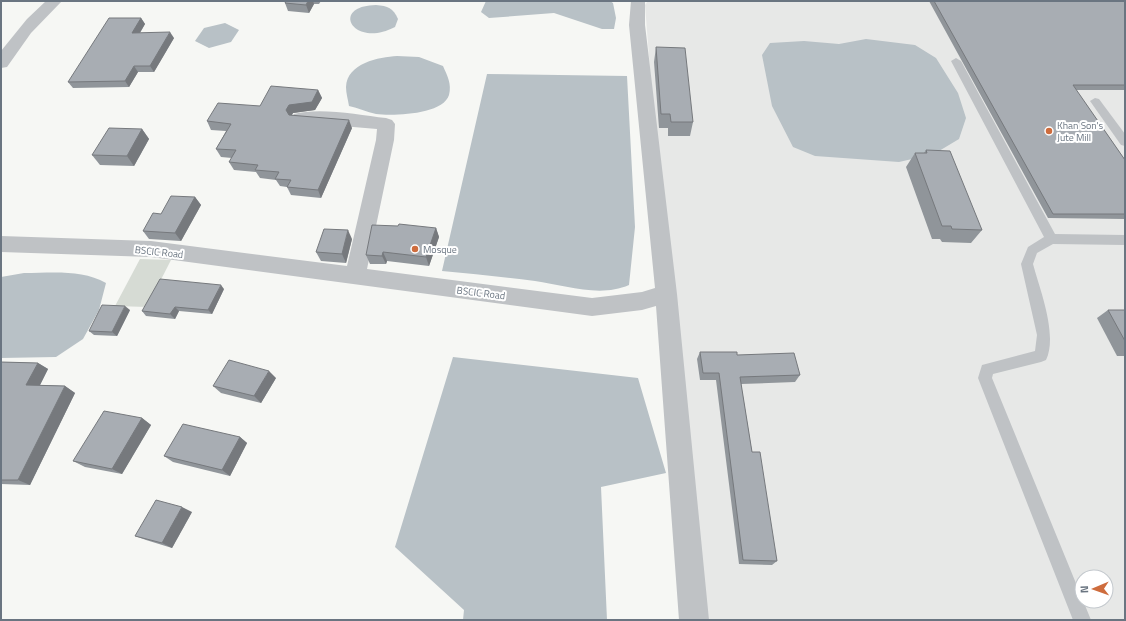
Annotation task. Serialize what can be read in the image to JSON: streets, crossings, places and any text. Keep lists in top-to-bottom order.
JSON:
{
  "streets": {
    "street": ["BSCIC Road"]
  },
  "places": ["Khan Son's Jute Mill", "Mosque"],
  "north": "left"
}
